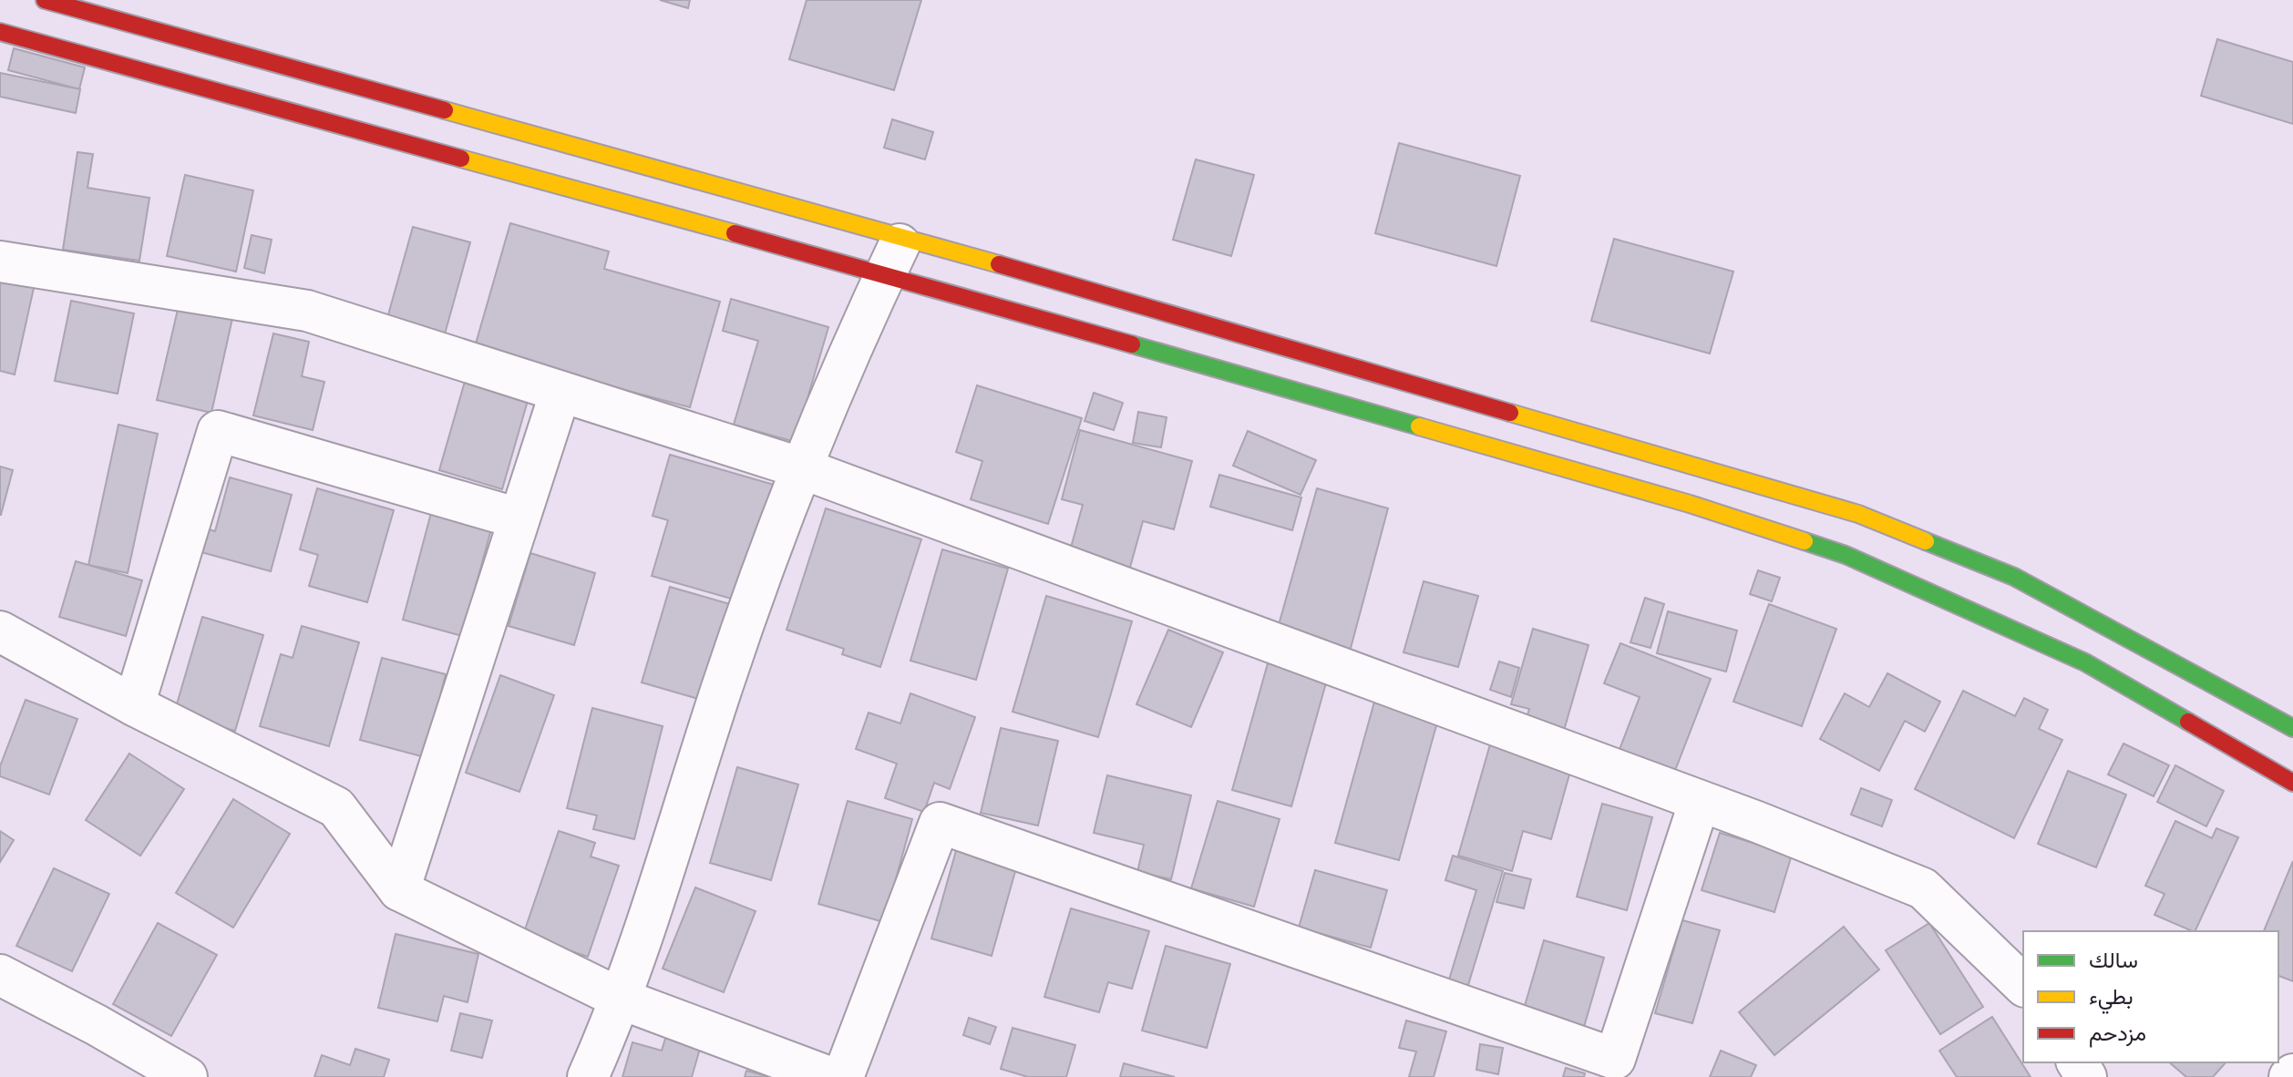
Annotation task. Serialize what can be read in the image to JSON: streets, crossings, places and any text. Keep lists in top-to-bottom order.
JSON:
{
  "legend": ["سالك", "بطيء", "مزدحم"]
}
